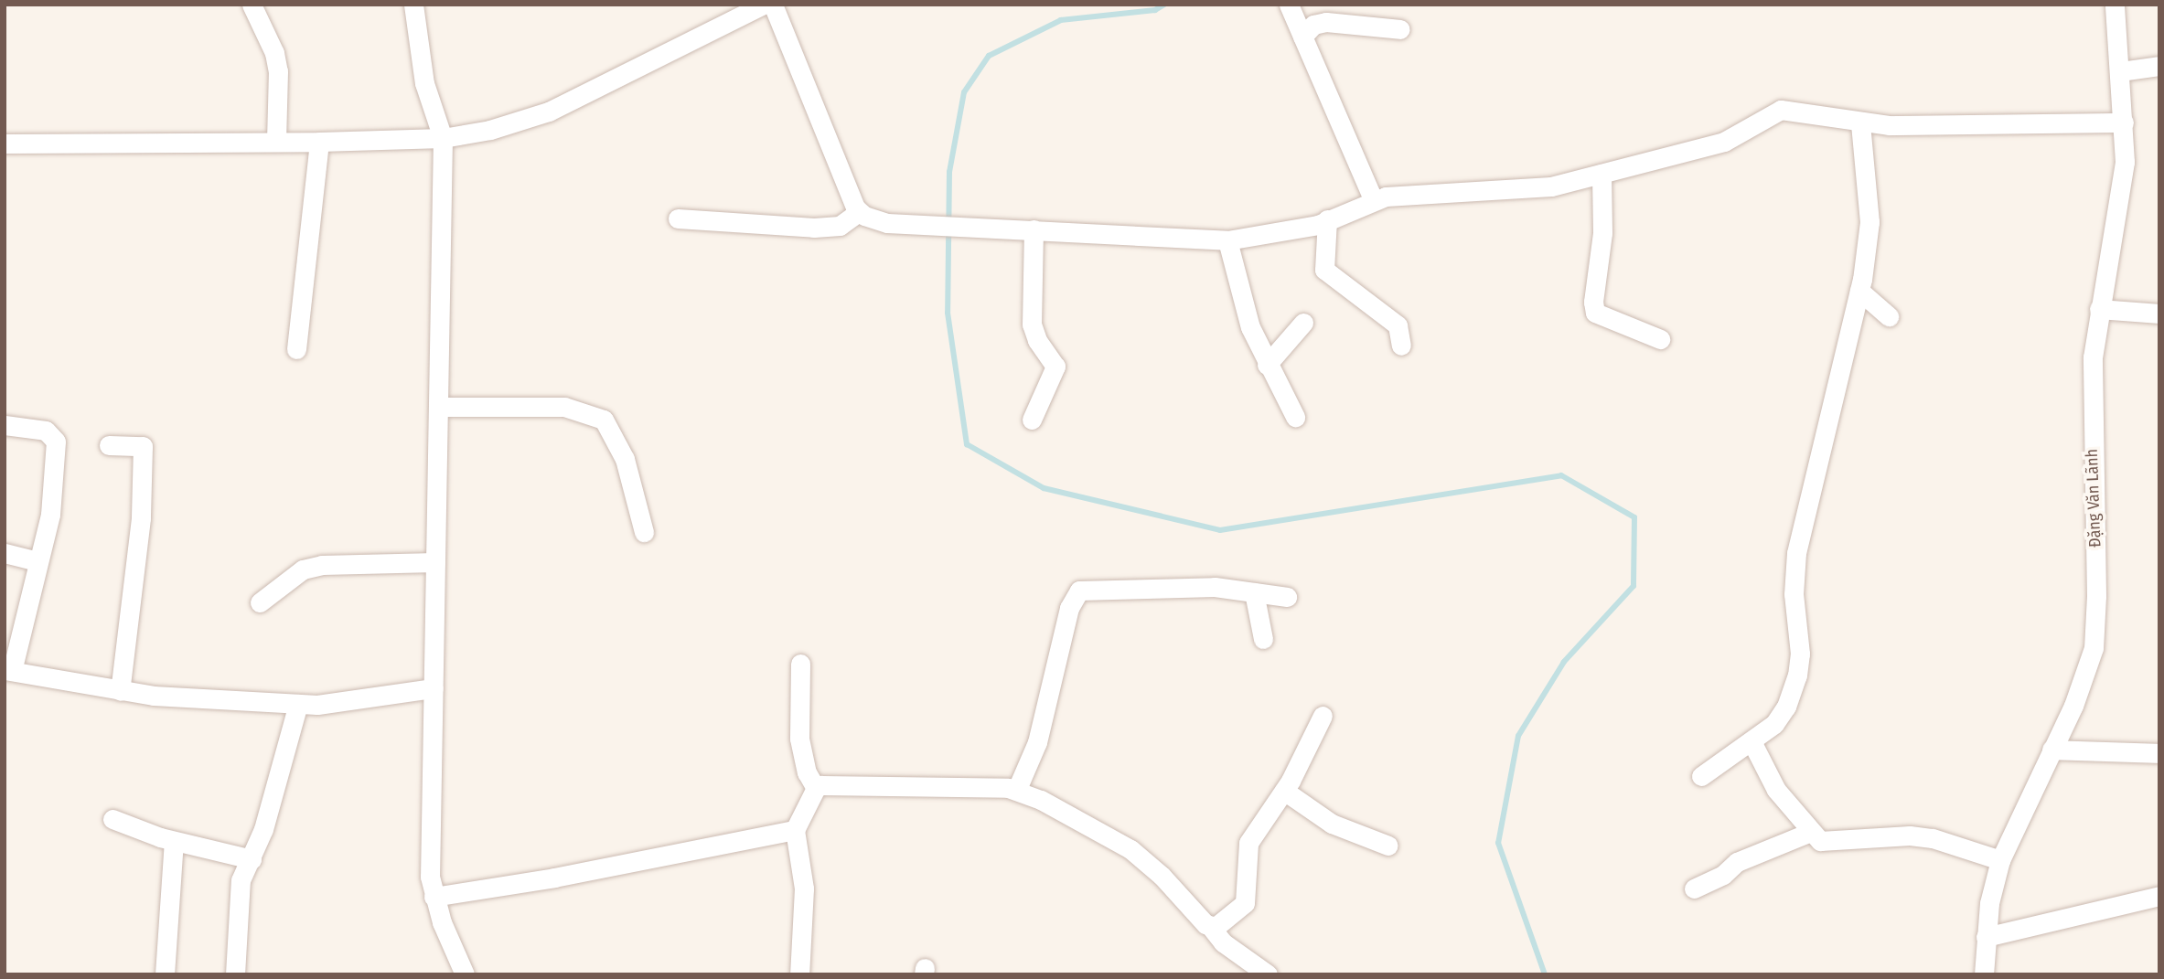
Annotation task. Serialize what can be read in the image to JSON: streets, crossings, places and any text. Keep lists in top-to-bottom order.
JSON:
{
  "streets": {
    "street": ["Đặng Văn Lãnh"]
  }
}
